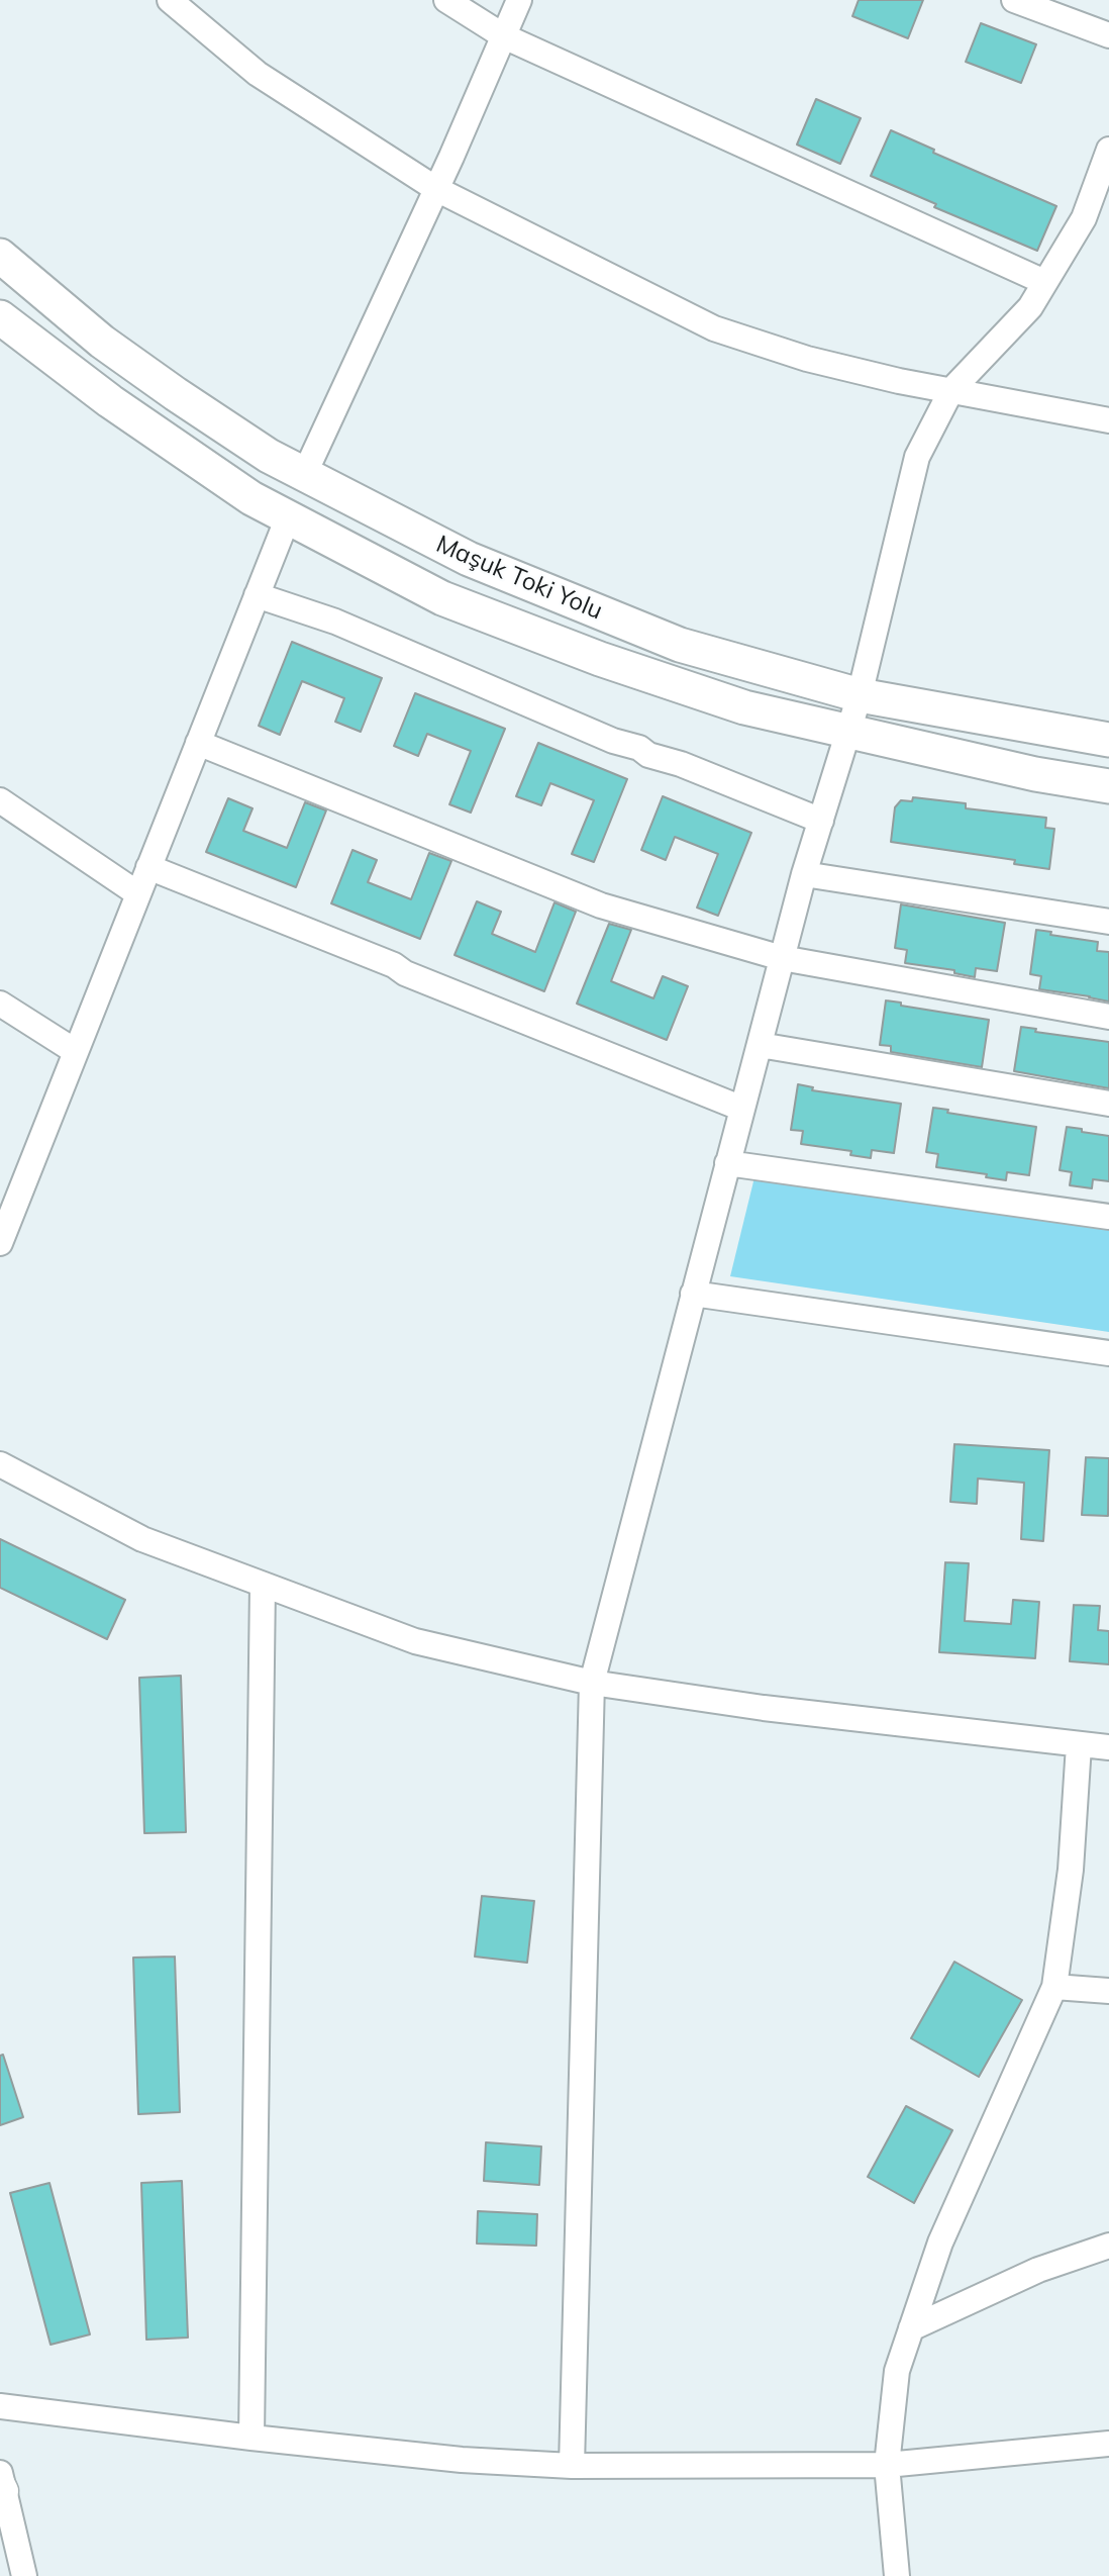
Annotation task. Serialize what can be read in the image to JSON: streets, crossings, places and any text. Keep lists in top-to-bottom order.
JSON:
{
  "streets": {
    "main road": ["Maşuk Toki Yolu"]
  }
}
